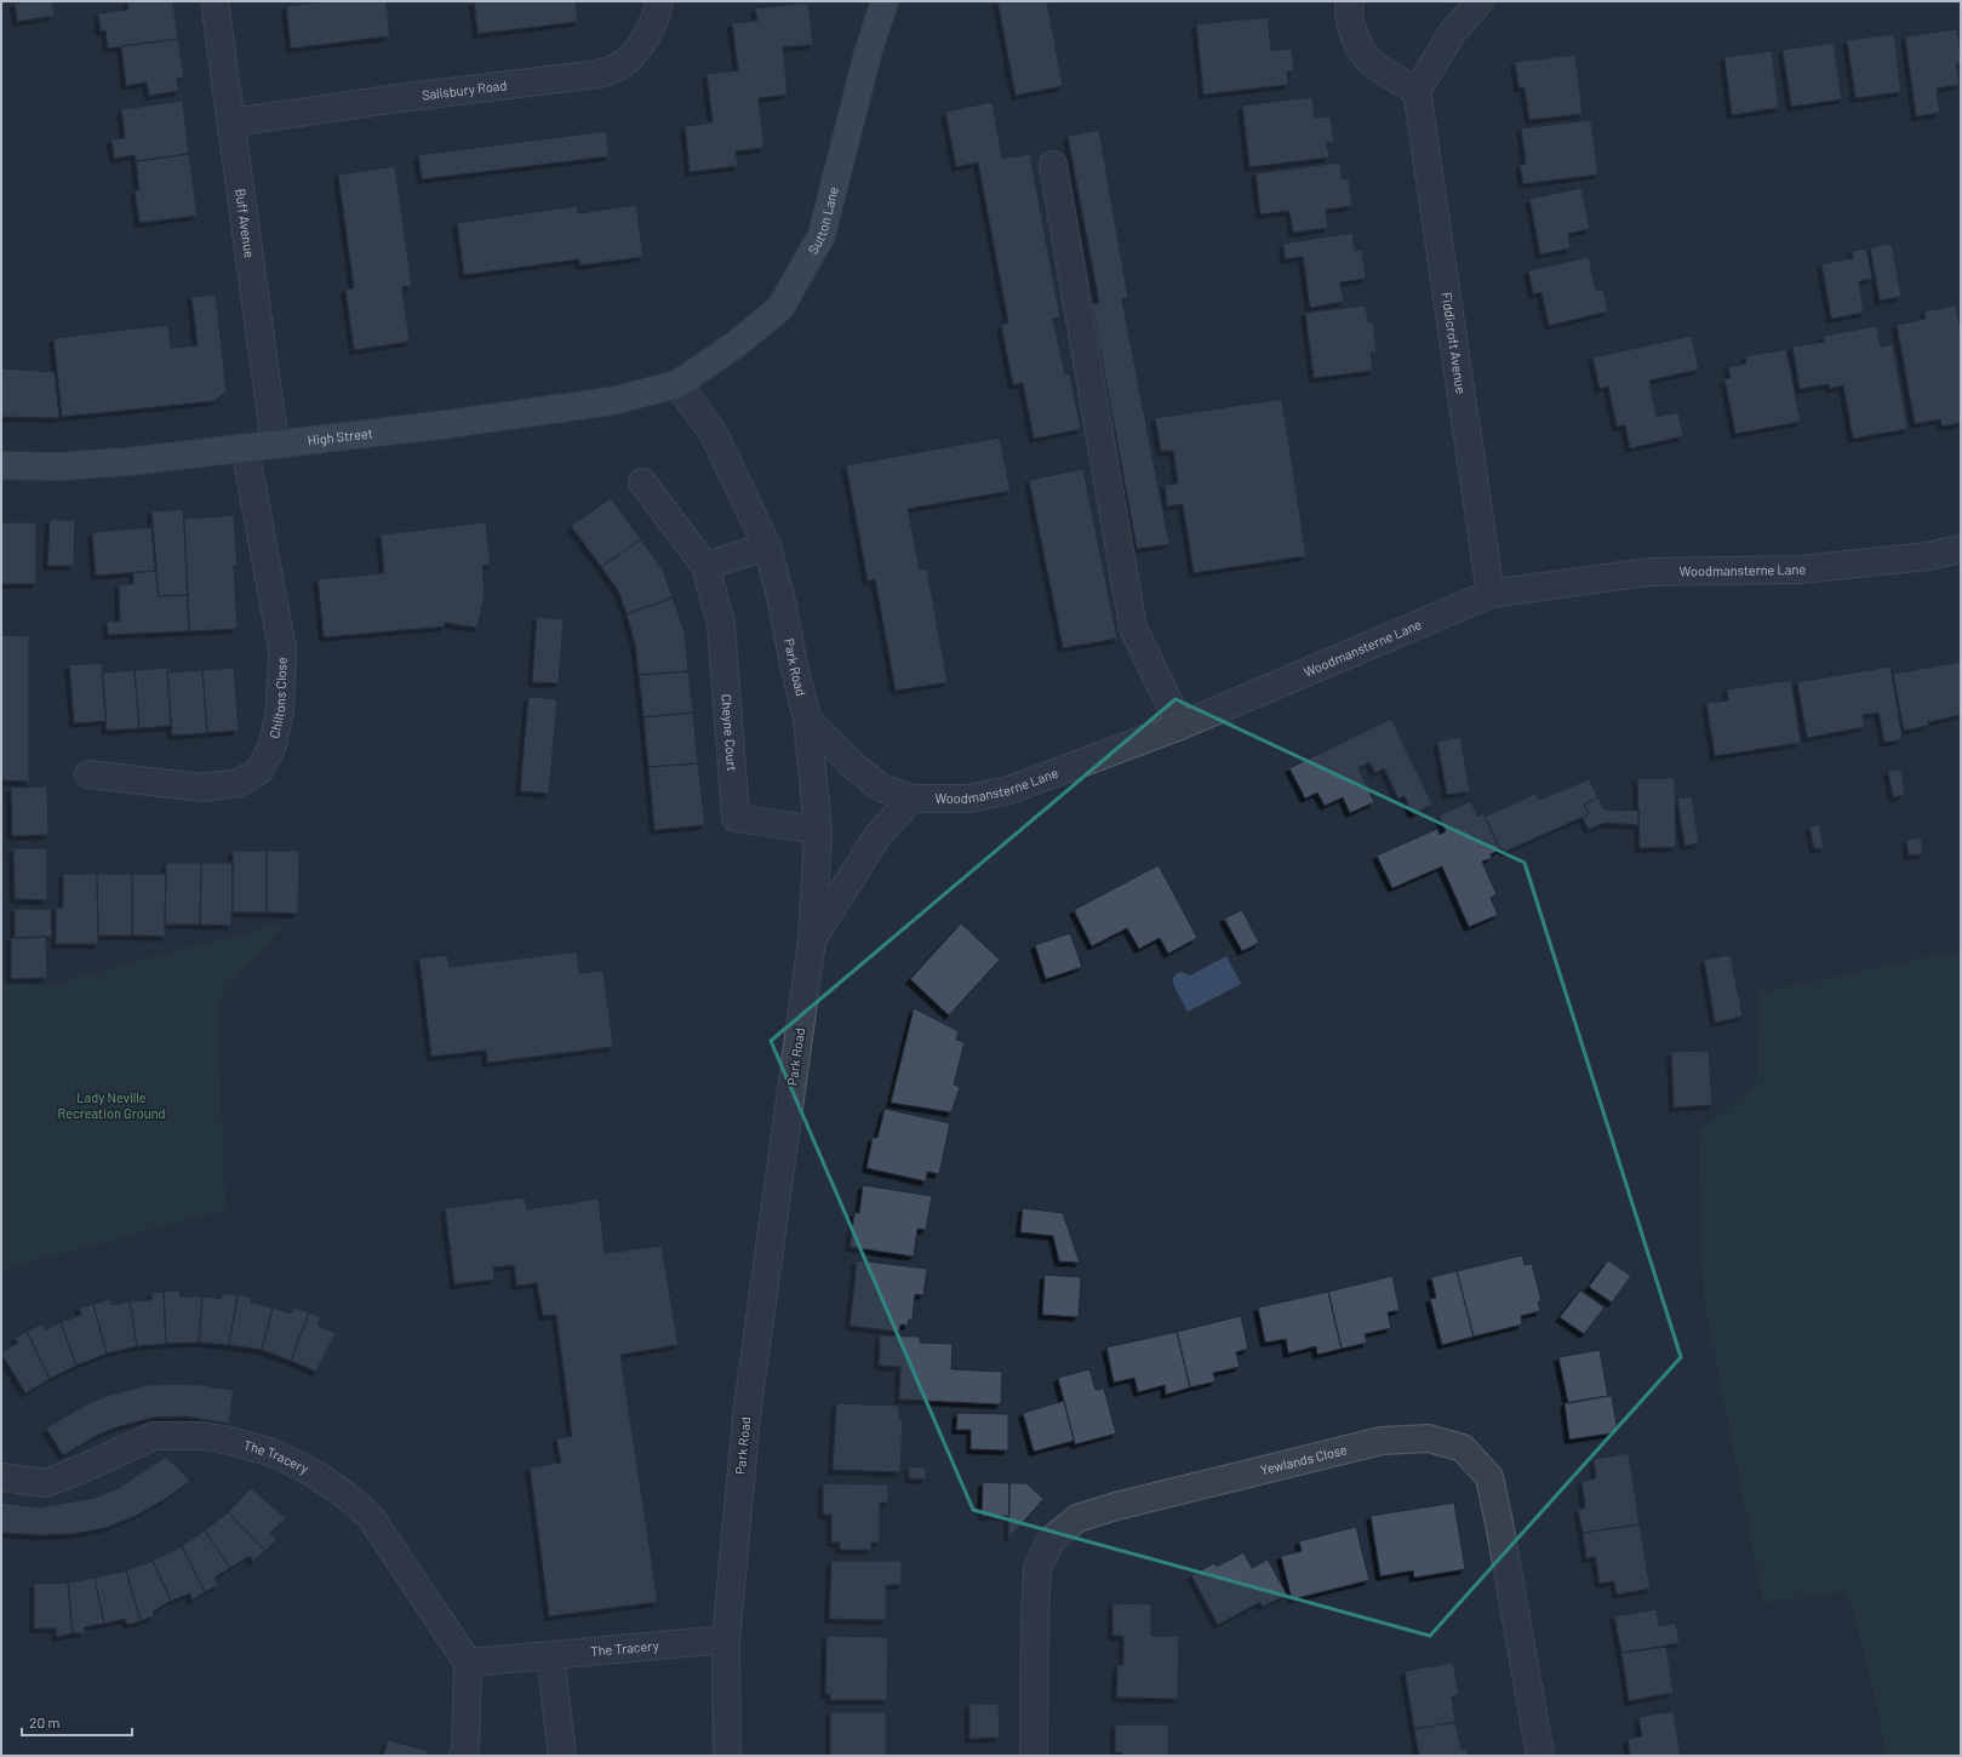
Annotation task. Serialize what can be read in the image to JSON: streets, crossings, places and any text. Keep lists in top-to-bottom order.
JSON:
{
  "streets": {
    "main road": ["Sutton Lane", "High Street"],
    "street": [
      "Salisbury Road",
      "Buff Avenue",
      "Fiddicroft Avenue",
      "Woodmansterne Lane",
      "Park Road",
      "Chiltons Close",
      "Cheyne Court",
      "The Tracery",
      "Yewlands Close"
    ]
  },
  "crossings": [
    ["Salisbury Road", "Buff Avenue"],
    ["Sutton Lane", "High Street"],
    ["Sutton Lane", "Park Road"],
    ["Buff Avenue", "High Street"],
    ["Fiddicroft Avenue", "Woodmansterne Lane"],
    ["High Street", "Park Road"],
    ["High Street", "Chiltons Close"],
    ["Woodmansterne Lane", "Park Road"],
    ["Park Road", "Cheyne Court"],
    ["Park Road", "The Tracery"]
  ],
  "parks": ["Lady Neville Recreation Ground"],
  "scale_bar": "20 m"
}
